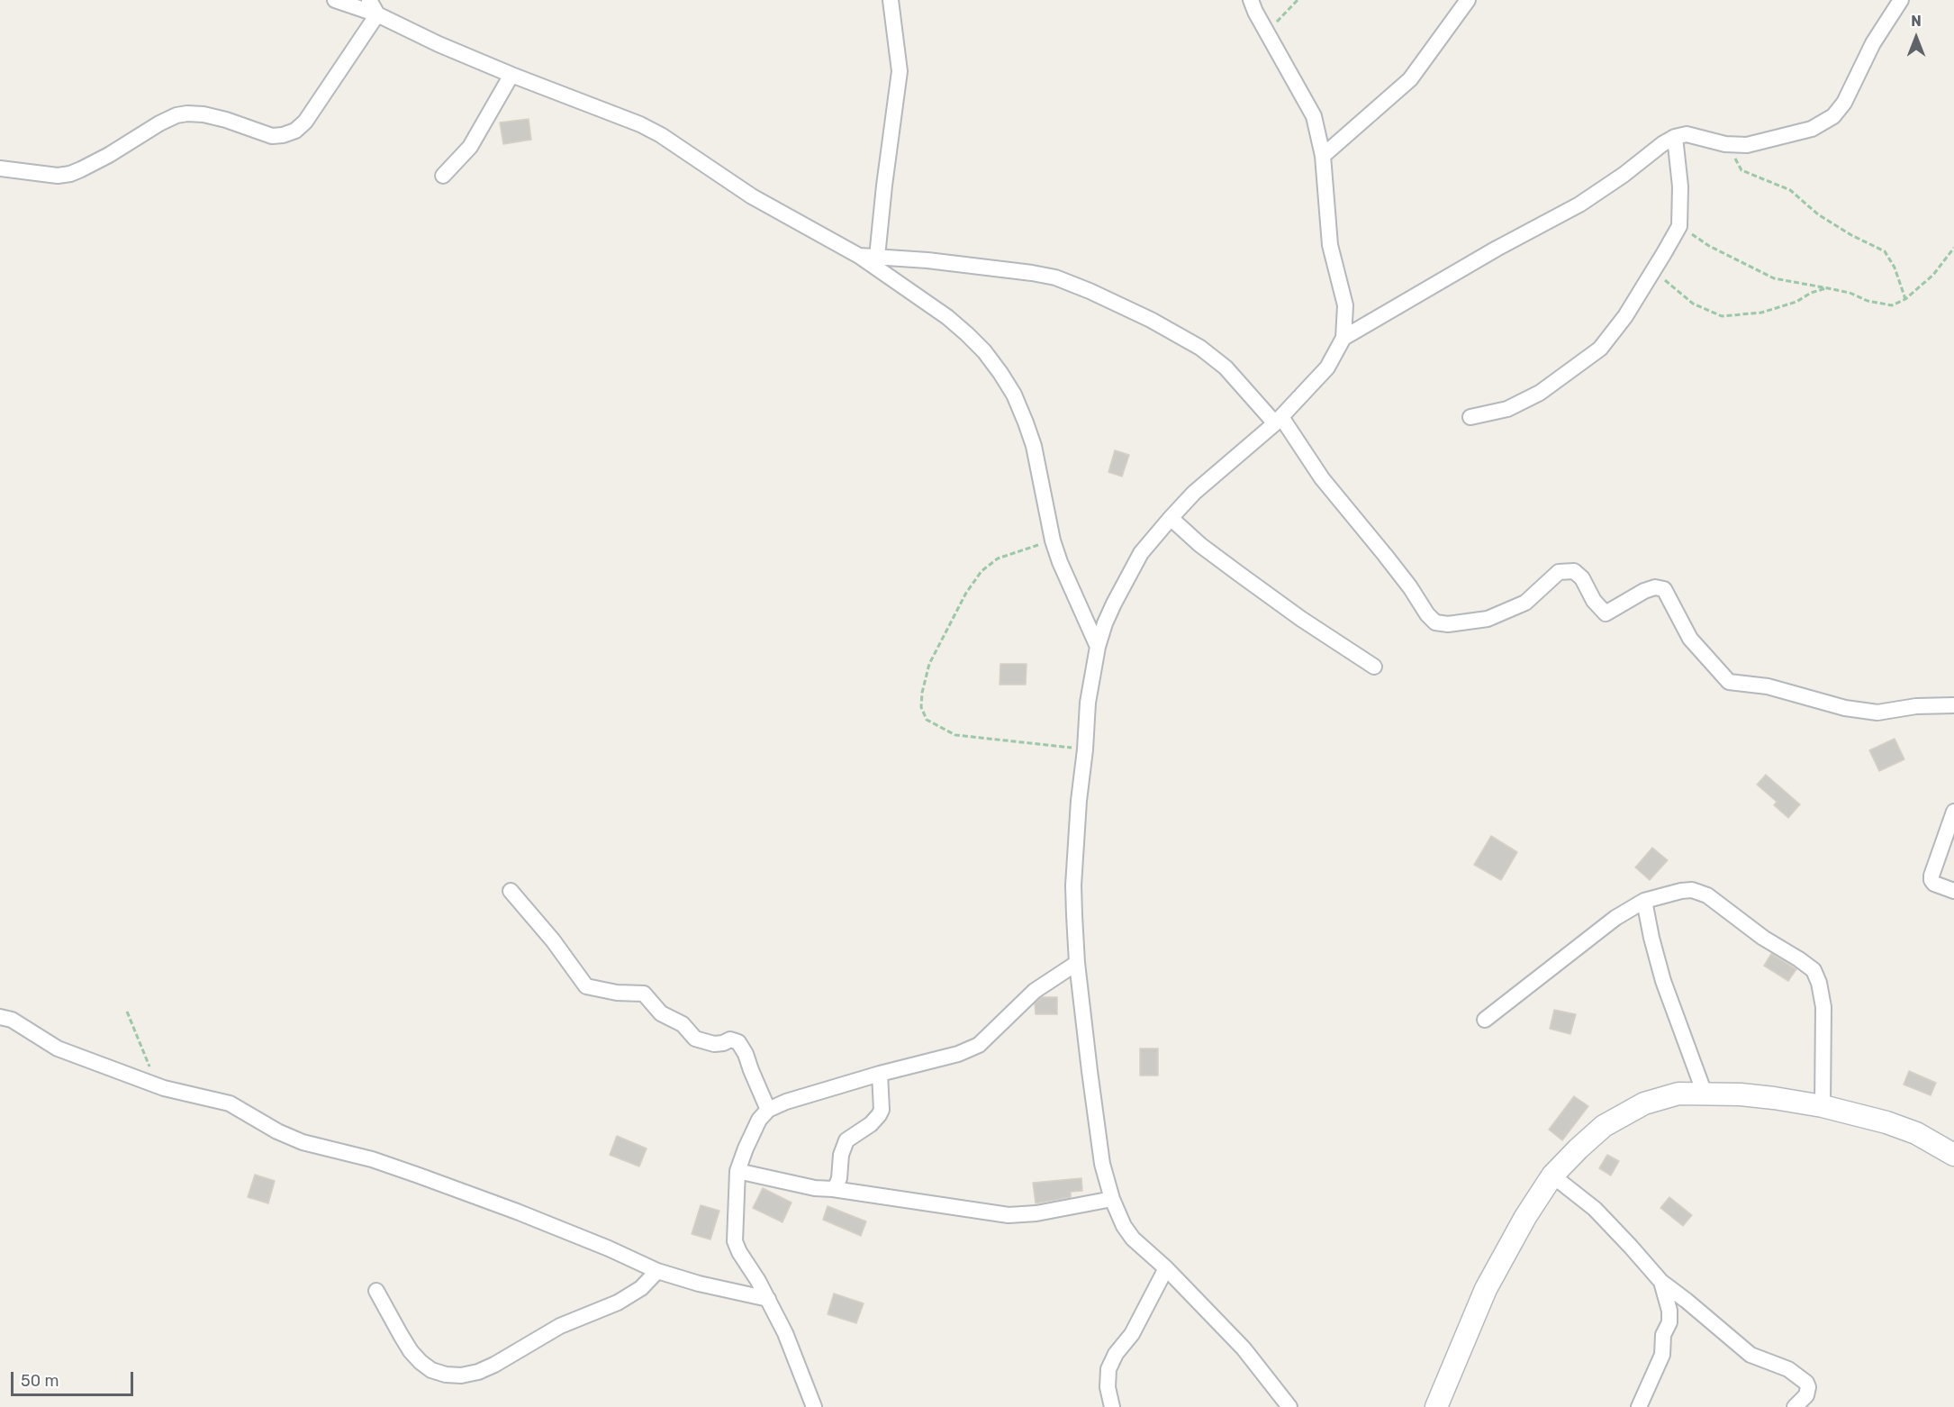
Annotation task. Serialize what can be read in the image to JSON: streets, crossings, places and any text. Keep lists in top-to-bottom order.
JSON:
{
  "scale_bar": "50 m",
  "north": "top"
}
